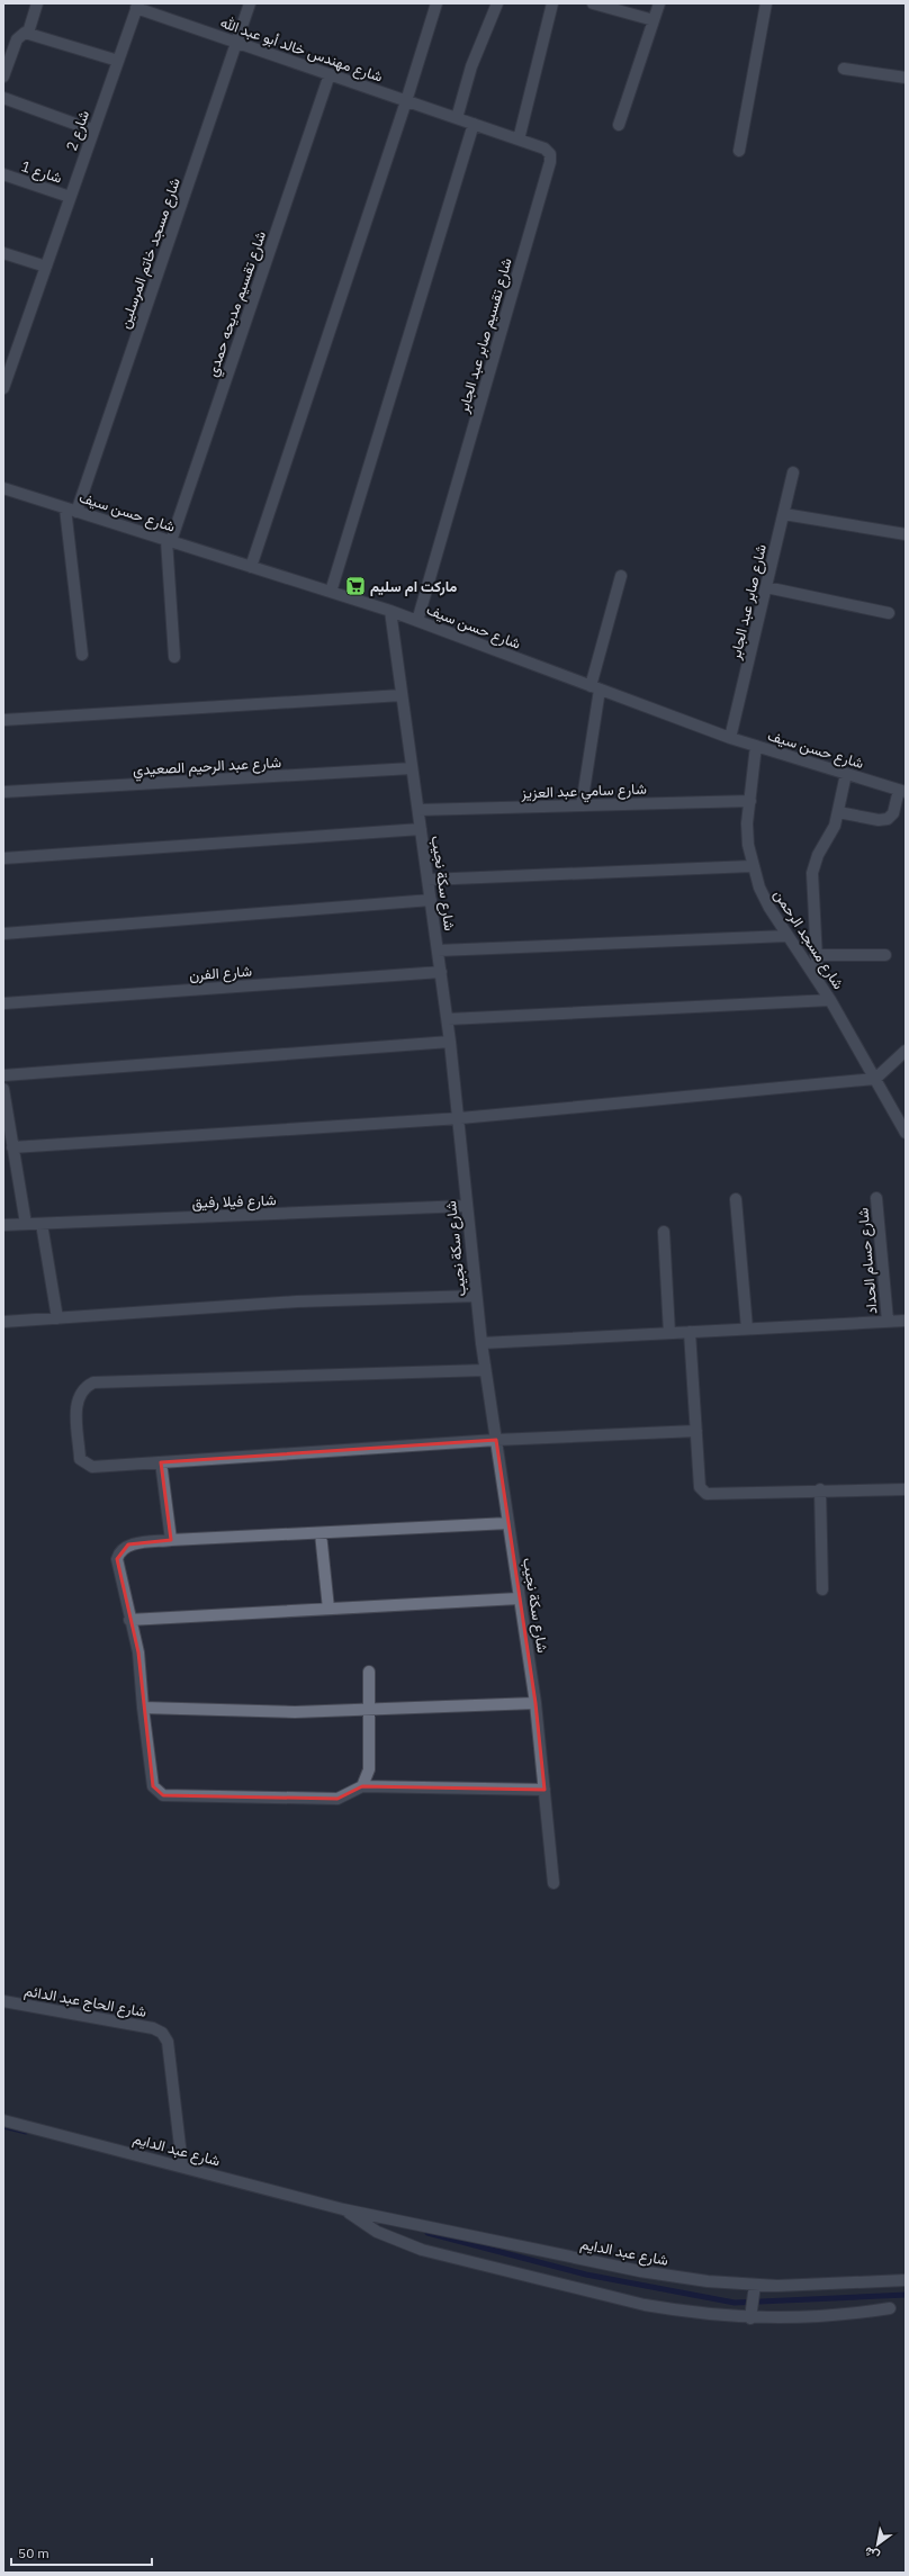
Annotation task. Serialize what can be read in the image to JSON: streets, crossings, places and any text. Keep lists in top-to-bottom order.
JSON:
{
  "streets": {
    "street": [
      "شارع مهندس خالد أبو عبد الله",
      "شارع 2",
      "شارع 1",
      "شارع مسجد خاتم المرسلين",
      "شارع تقسيم مديحه حمدي",
      "شارع تقسيم صابر عبد الجابر",
      "شارع حسن سيف",
      "شارع صابر عبد الجابر",
      "شارع عبد الرحيم الصعيدي",
      "شارع سامي عبد العزيز",
      "شارع سكة نجيب",
      "شارع مسجد الرحمن",
      "شارع الفرن",
      "شارع فيلا رفيق",
      "شارع حسام الحداد",
      "شارع الحاج عبد الدائم",
      "شارع عبد الدايم"
    ]
  },
  "crossings": [
    ["شارع مهندس خالد أبو عبد الله", "شارع 2"],
    ["شارع مهندس خالد أبو عبد الله", "شارع مسجد خاتم المرسلين"],
    ["شارع مهندس خالد أبو عبد الله", "شارع تقسيم مديحه حمدي"],
    ["شارع مهندس خالد أبو عبد الله", "شارع تقسيم صابر عبد الجابر"],
    ["شارع 2", "شارع 1"],
    ["شارع مسجد خاتم المرسلين", "شارع حسن سيف"],
    ["شارع تقسيم مديحه حمدي", "شارع حسن سيف"],
    ["شارع تقسيم صابر عبد الجابر", "شارع حسن سيف"],
    ["شارع حسن سيف", "شارع صابر عبد الجابر"],
    ["شارع حسن سيف", "شارع سكة نجيب"],
    ["شارع حسن سيف", "شارع مسجد الرحمن"],
    ["شارع عبد الرحيم الصعيدي", "شارع سكة نجيب"],
    ["شارع سامي عبد العزيز", "شارع سكة نجيب"],
    ["شارع سامي عبد العزيز", "شارع مسجد الرحمن"],
    ["شارع سكة نجيب", "شارع الفرن"],
    ["شارع سكة نجيب", "شارع فيلا رفيق"],
    ["شارع الحاج عبد الدائم", "شارع عبد الدايم"]
  ],
  "places": {
    "supermarket": ["ماركت ام سليم"]
  },
  "scale_bar": "50 m",
  "north": "bottom left"
}
